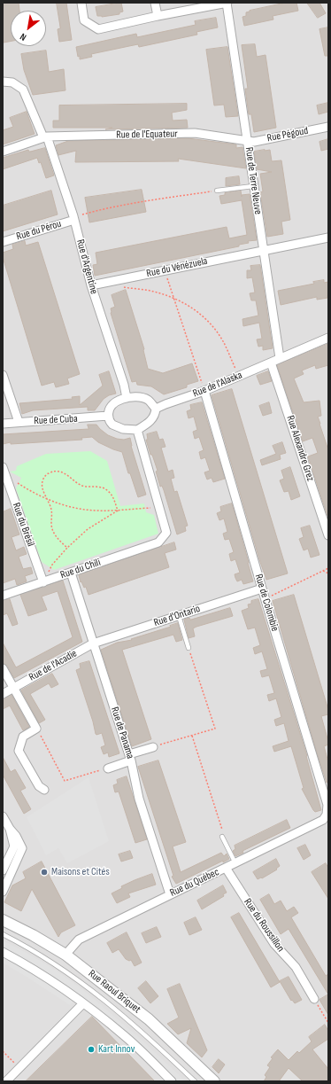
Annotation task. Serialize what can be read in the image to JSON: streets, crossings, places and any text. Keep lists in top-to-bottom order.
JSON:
{
  "streets": {
    "street": [
      "Rue de l'Equateur",
      "Rue Pégoud",
      "Rue de Terre Neuve",
      "Rue du Pérou",
      "Rue d'Argentine",
      "Rue du Vénézuela",
      "Rue de l'Alaska",
      "Rue de Cuba",
      "Rue Alexandre Grez",
      "Rue du Brésil",
      "Rue du Chili",
      "Rue de Colombie",
      "Rue d'Ontario",
      "Rue de l'Acadie",
      "Rue de Panama",
      "Rue du Québec",
      "Rue du Roussillon",
      "Rue Raoul Briquet"
    ]
  },
  "crossings": [
    ["Rue de l'Equateur", "Rue Pégoud"],
    ["Rue de l'Equateur", "Rue de Terre Neuve"],
    ["Rue de l'Equateur", "Rue d'Argentine"],
    ["Rue Pégoud", "Rue de Terre Neuve"],
    ["Rue de Terre Neuve", "Rue du Vénézuela"],
    ["Rue de Terre Neuve", "Rue de l'Alaska"],
    ["Rue du Pérou", "Rue d'Argentine"],
    ["Rue d'Argentine", "Rue du Vénézuela"],
    ["Rue d'Argentine", "Rue de l'Alaska"],
    ["Rue d'Argentine", "Rue de Cuba"],
    ["Rue de l'Alaska", "Rue de Cuba"],
    ["Rue de l'Alaska", "Rue Alexandre Grez"],
    ["Rue de l'Alaska", "Rue de Colombie"],
    ["Rue du Brésil", "Rue du Chili"],
    ["Rue du Chili", "Rue de Panama"],
    ["Rue de Colombie", "Rue d'Ontario"],
    ["Rue de Colombie", "Rue du Québec"],
    ["Rue d'Ontario", "Rue de l'Acadie"],
    ["Rue d'Ontario", "Rue de Panama"],
    ["Rue de l'Acadie", "Rue de Panama"],
    ["Rue de Panama", "Rue du Québec"],
    ["Rue du Québec", "Rue du Roussillon"],
    ["Rue du Québec", "Rue Raoul Briquet"]
  ],
  "places": ["Maisons et Cités", "Kart Innov"],
  "north": "bottom left"
}
